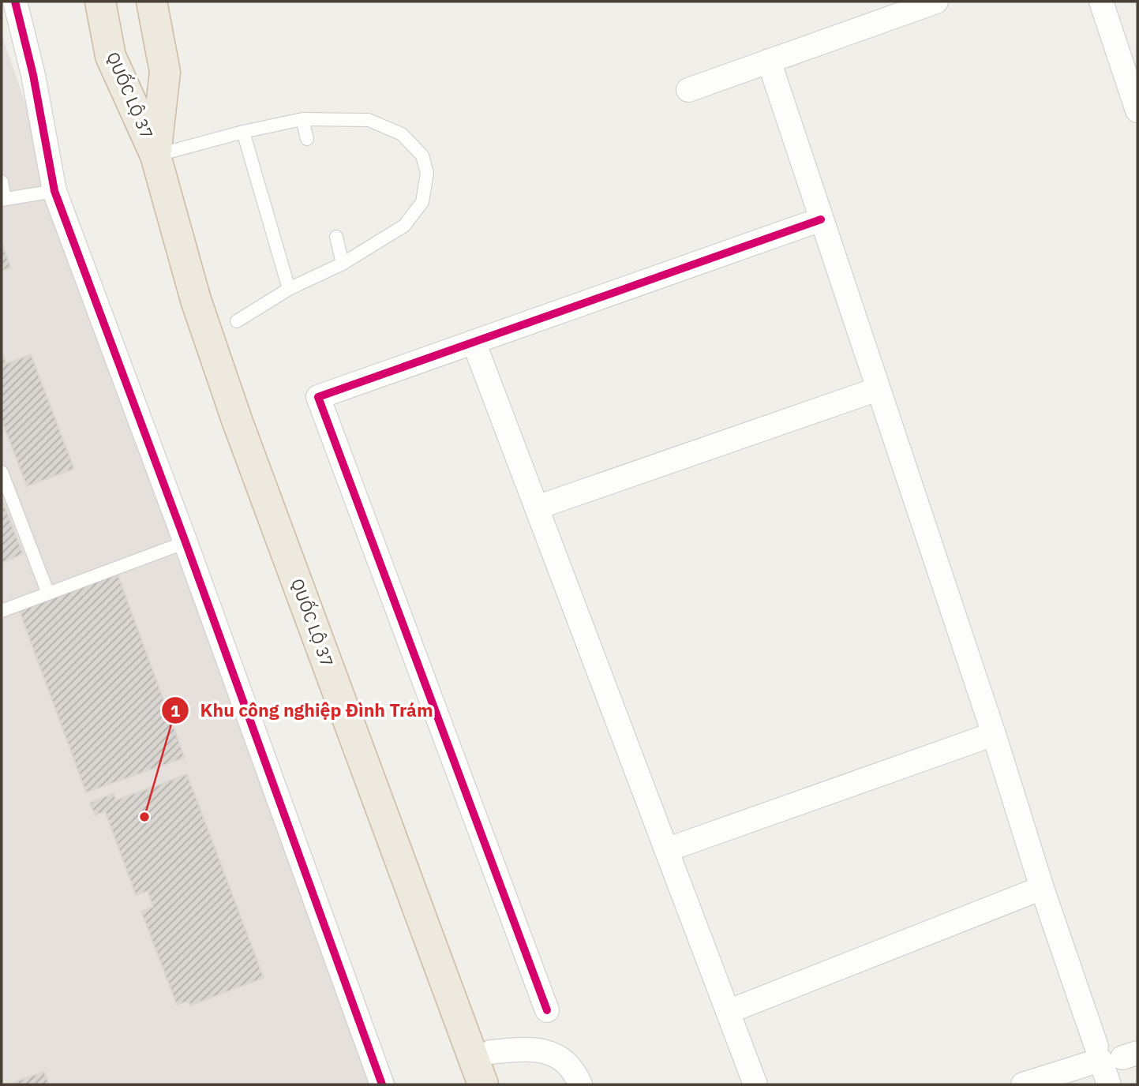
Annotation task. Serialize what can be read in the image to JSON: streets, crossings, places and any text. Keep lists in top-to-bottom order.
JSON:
{
  "streets": {
    "highway": ["QUỐC LỘ 37"]
  },
  "places": ["Khu công nghiệp Đình Trám"]
}
